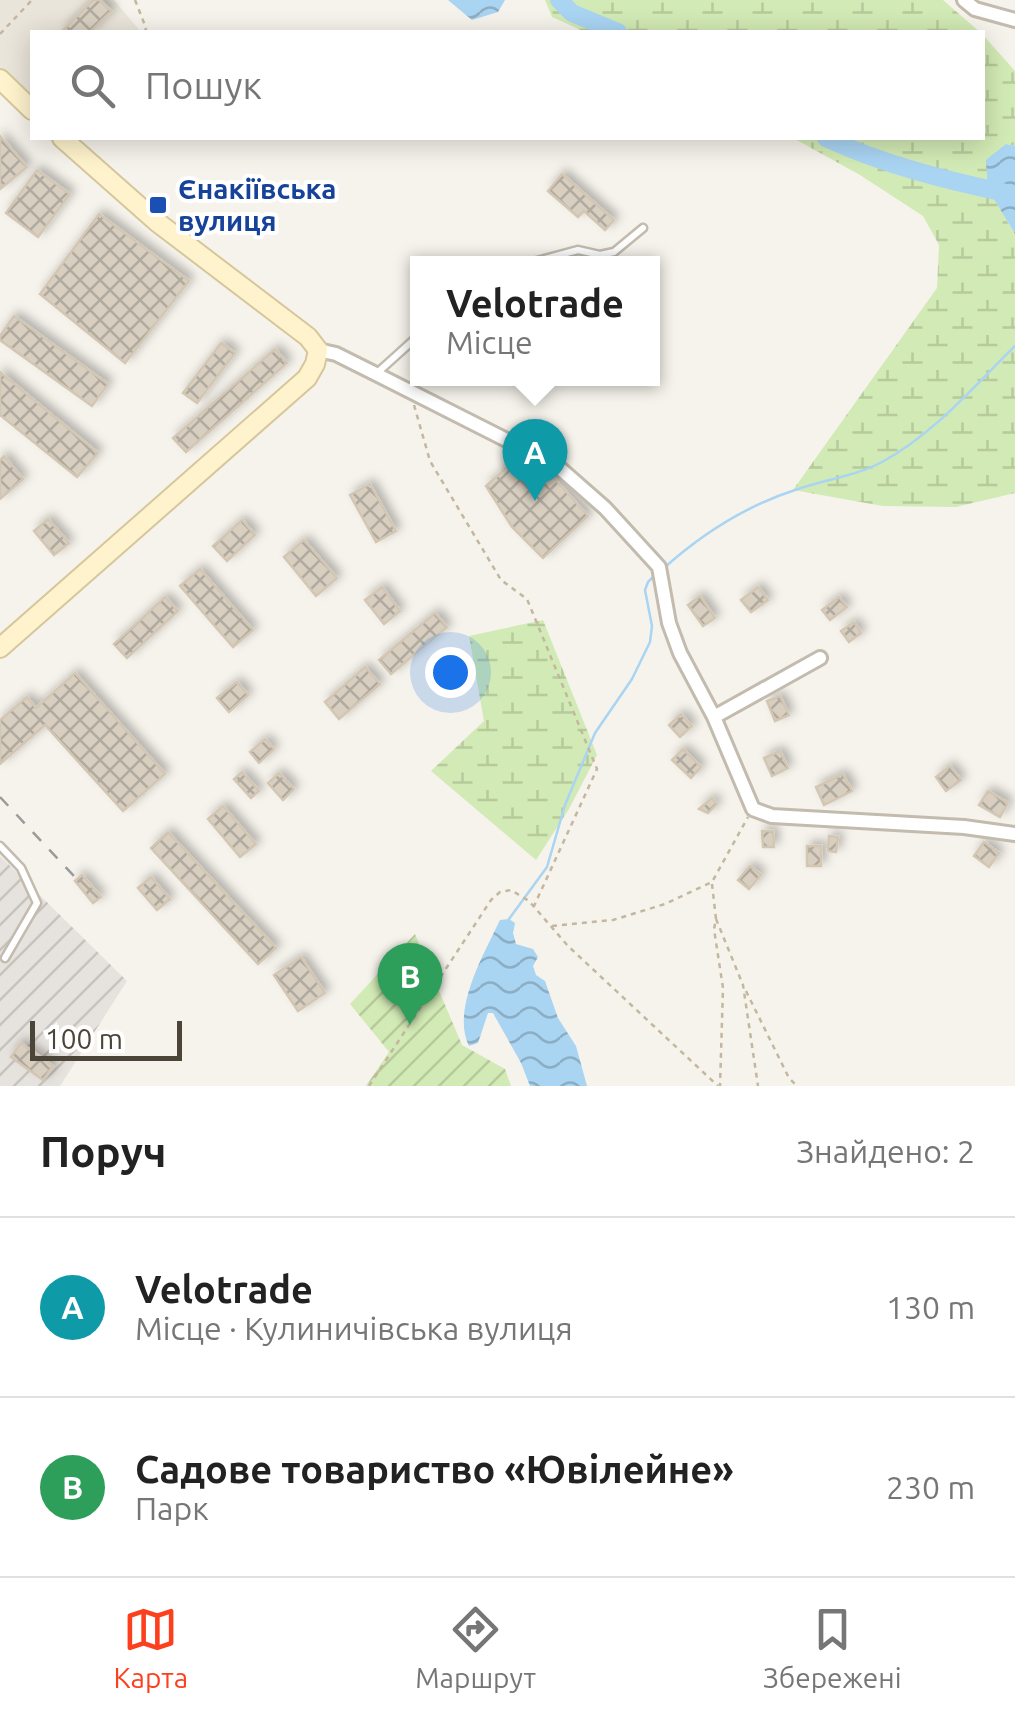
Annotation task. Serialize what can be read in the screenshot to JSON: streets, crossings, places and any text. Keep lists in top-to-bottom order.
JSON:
{
  "places": {
    "transit": ["Єнакіївська вулиця"]
  },
  "scale_bar": "100 m",
  "page": {
    "search": "Пошук",
    "popup": ["Velotrade", "Місце"],
    "pins": ["A", "B"],
    "scale": "100 m",
    "heading": ["Поруч", "Знайдено: 2"],
    "list": [
      {
        "mark": "A",
        "name": "Velotrade",
        "note": "Місце · Кулиничівська вулиця",
        "value": "130 m"
      },
      {
        "mark": "B",
        "name": "Садове товариство «Ювілейне»",
        "note": "Парк",
        "value": "230 m"
      }
    ],
    "nav": ["Карта", "Маршрут", "Збережені"]
  }
}
